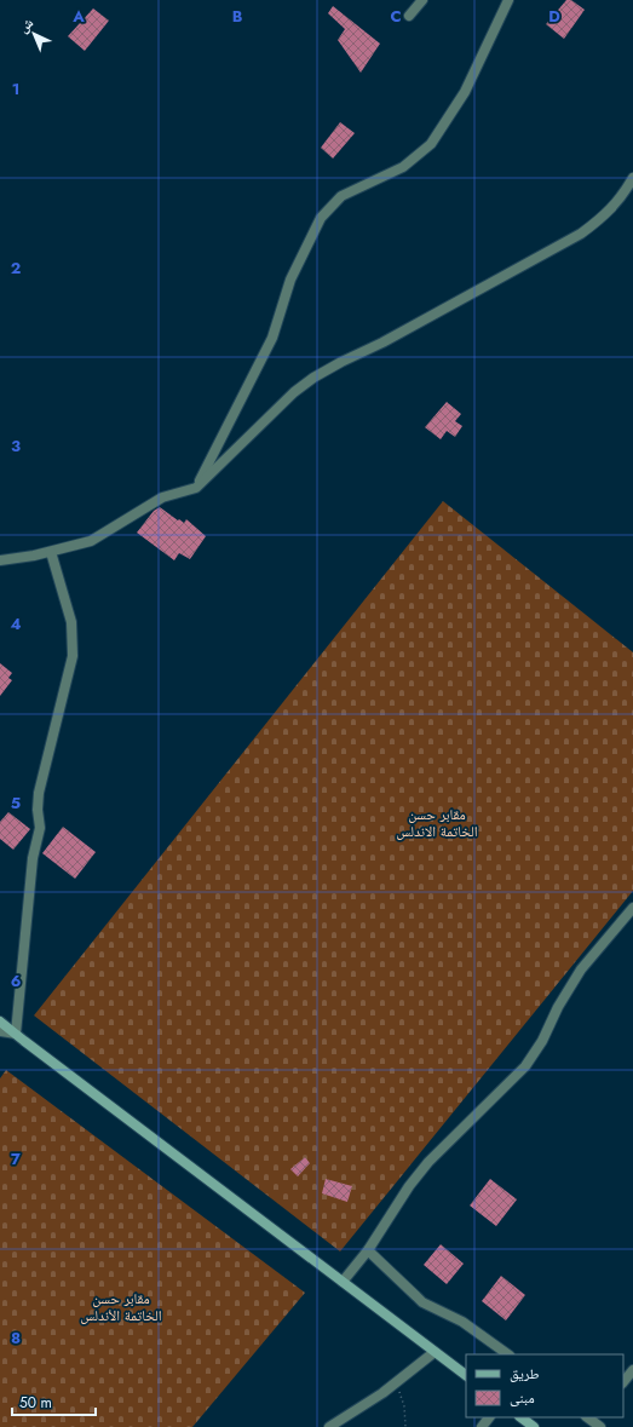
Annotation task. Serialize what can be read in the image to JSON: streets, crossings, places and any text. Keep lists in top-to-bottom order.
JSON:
{
  "parks": ["مقابر حسن الخاتمة الاندلس", "مقابر حسن الخاتمة الأندلس"],
  "legend": ["طريق", "مبنى"],
  "scale_bar": "50 m",
  "north": "top left",
  "grid": {
    "columns": [
      "A",
      "B",
      "C",
      "D"
    ],
    "rows": [
      "1",
      "2",
      "3",
      "4",
      "5",
      "6",
      "7",
      "8"
    ]
  }
}
